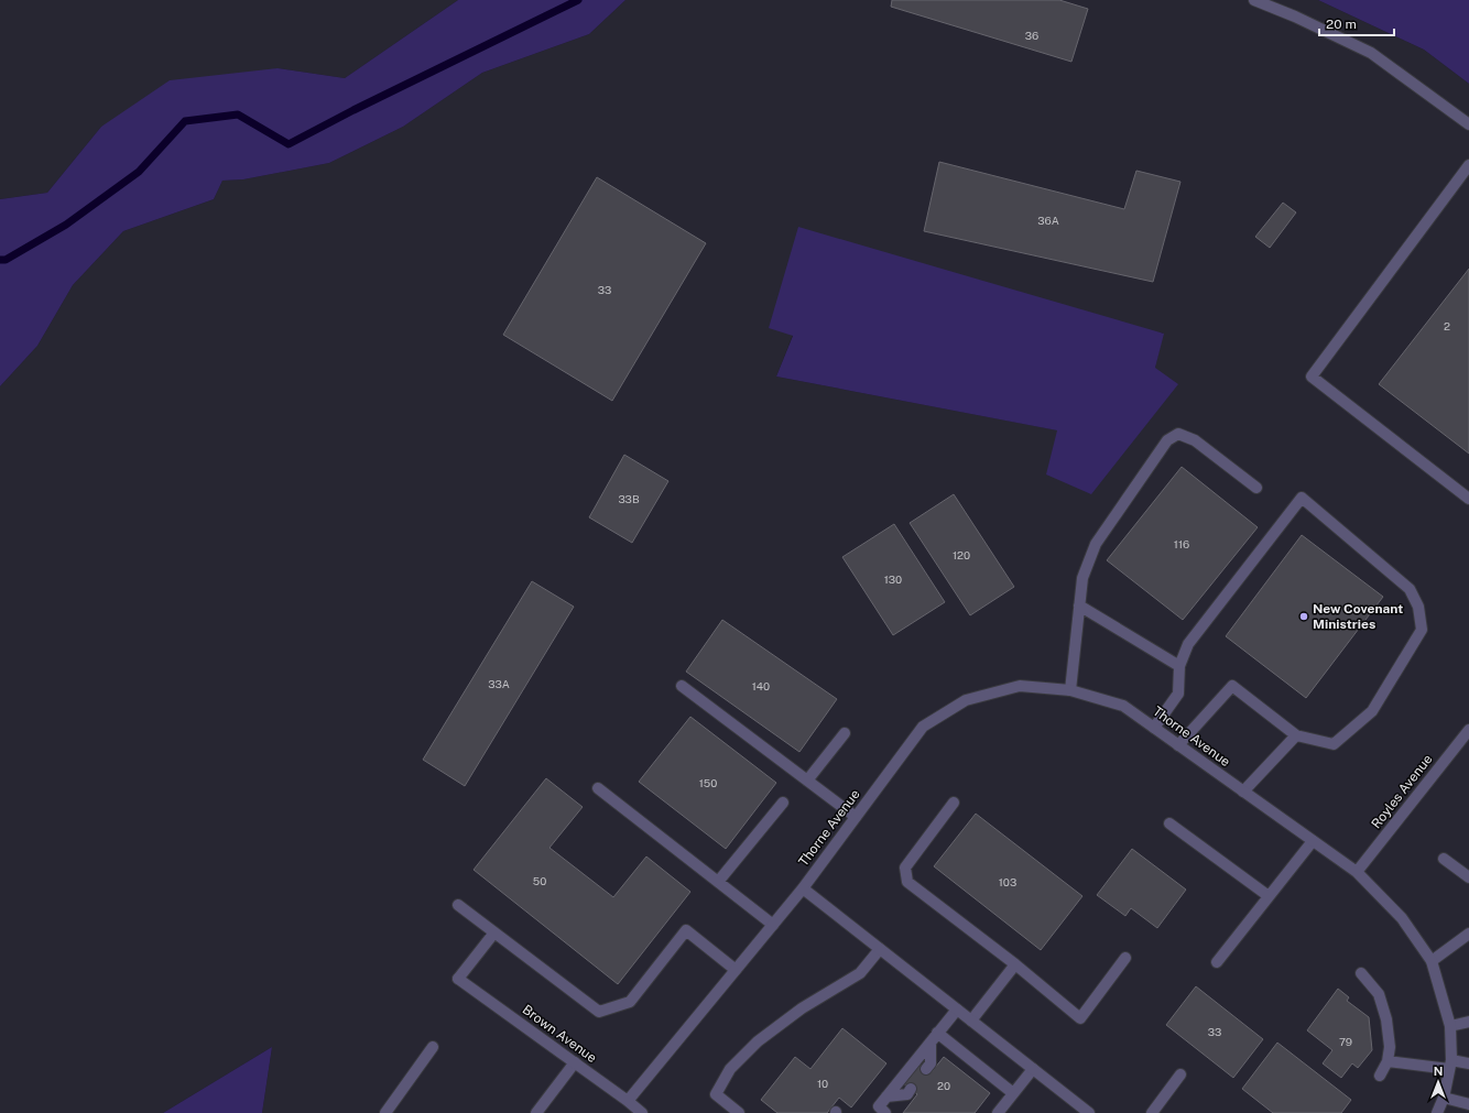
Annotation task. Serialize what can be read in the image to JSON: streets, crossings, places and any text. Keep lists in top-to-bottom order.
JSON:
{
  "streets": {
    "street": ["Thorne Avenue", "Royles Avenue", "Brown Avenue"]
  },
  "crossings": [
    ["Thorne Avenue", "Royles Avenue"],
    ["Thorne Avenue", "Brown Avenue"]
  ],
  "places": ["New Covenant Ministries"],
  "house_numbers": [
    "36",
    "36A",
    "33",
    "2",
    "33B",
    "116",
    "120",
    "130",
    "33A",
    "140",
    "150",
    "50",
    "103",
    "33",
    "79",
    "10",
    "20"
  ],
  "scale_bar": "20 m",
  "north": "top"
}
